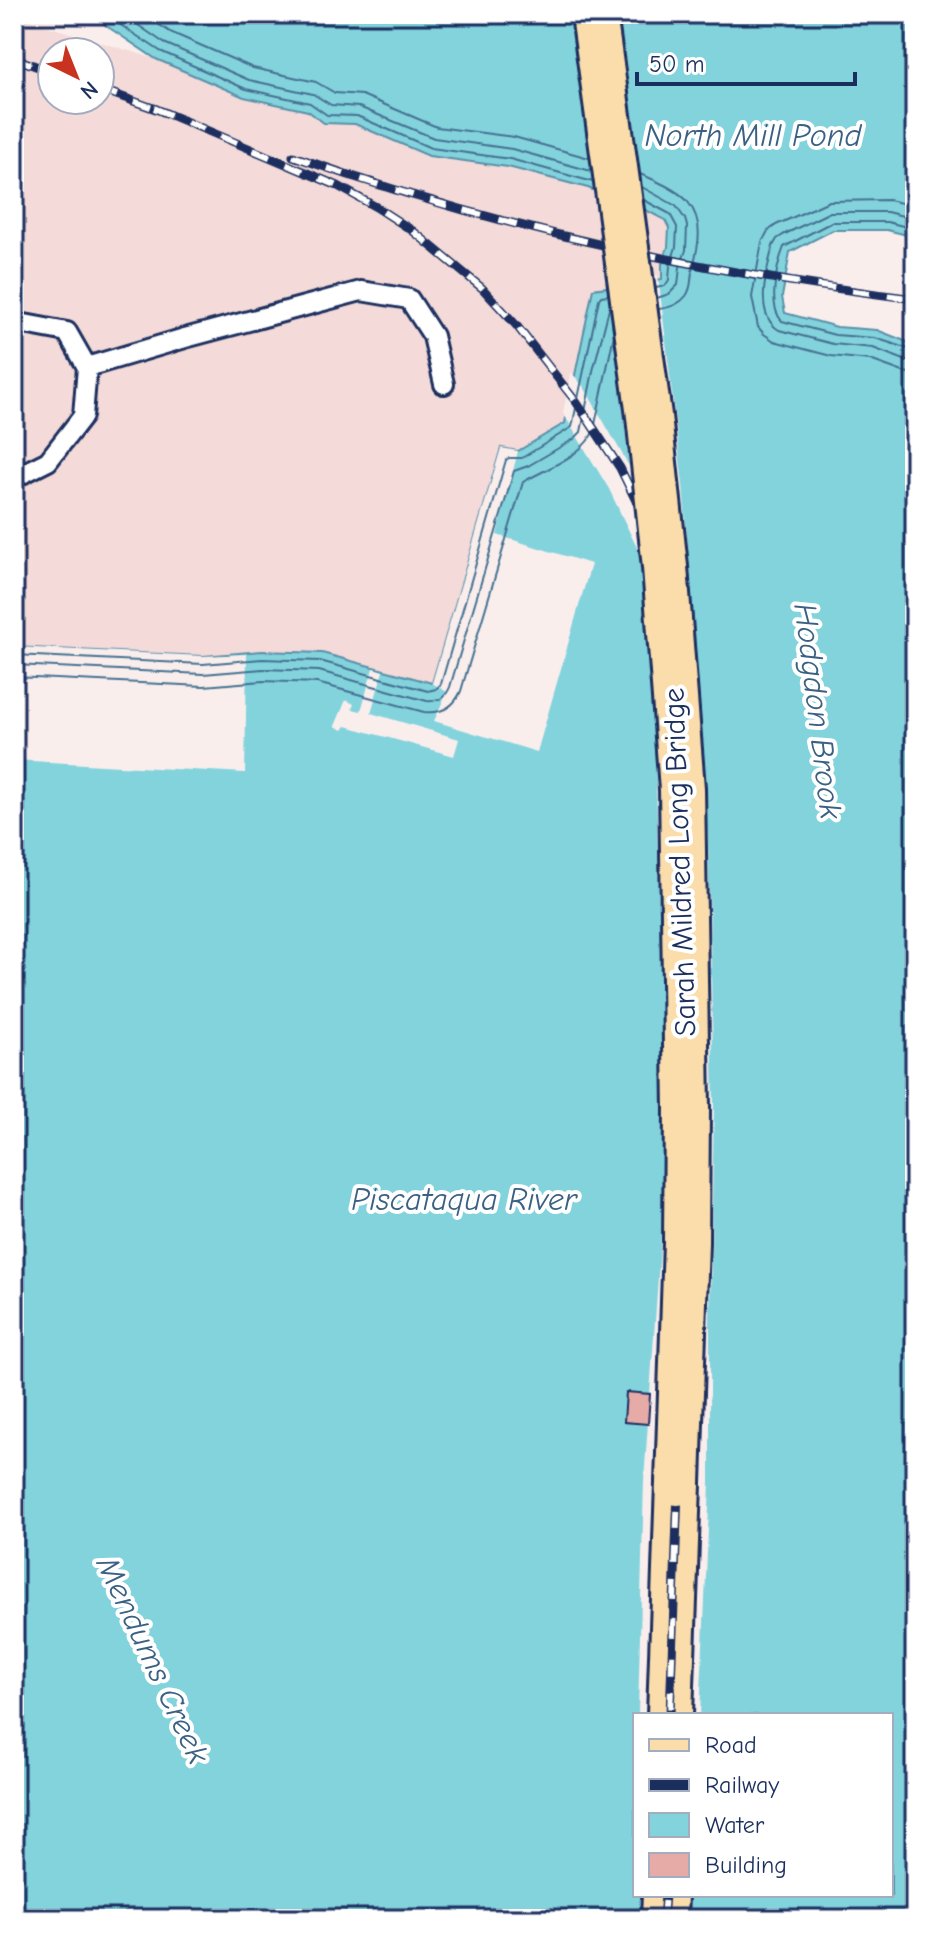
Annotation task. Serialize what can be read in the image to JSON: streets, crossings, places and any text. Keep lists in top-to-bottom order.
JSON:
{
  "streets": {
    "main road": ["Sarah Mildred Long Bridge"]
  },
  "water": [
    "North Mill Pond",
    "Hodgdon Brook",
    "Piscataqua River",
    "Mendums Creek"
  ],
  "legend": [
    "Road",
    "Railway",
    "Water",
    "Building"
  ],
  "scale_bar": "50 m",
  "north": "bottom right"
}
